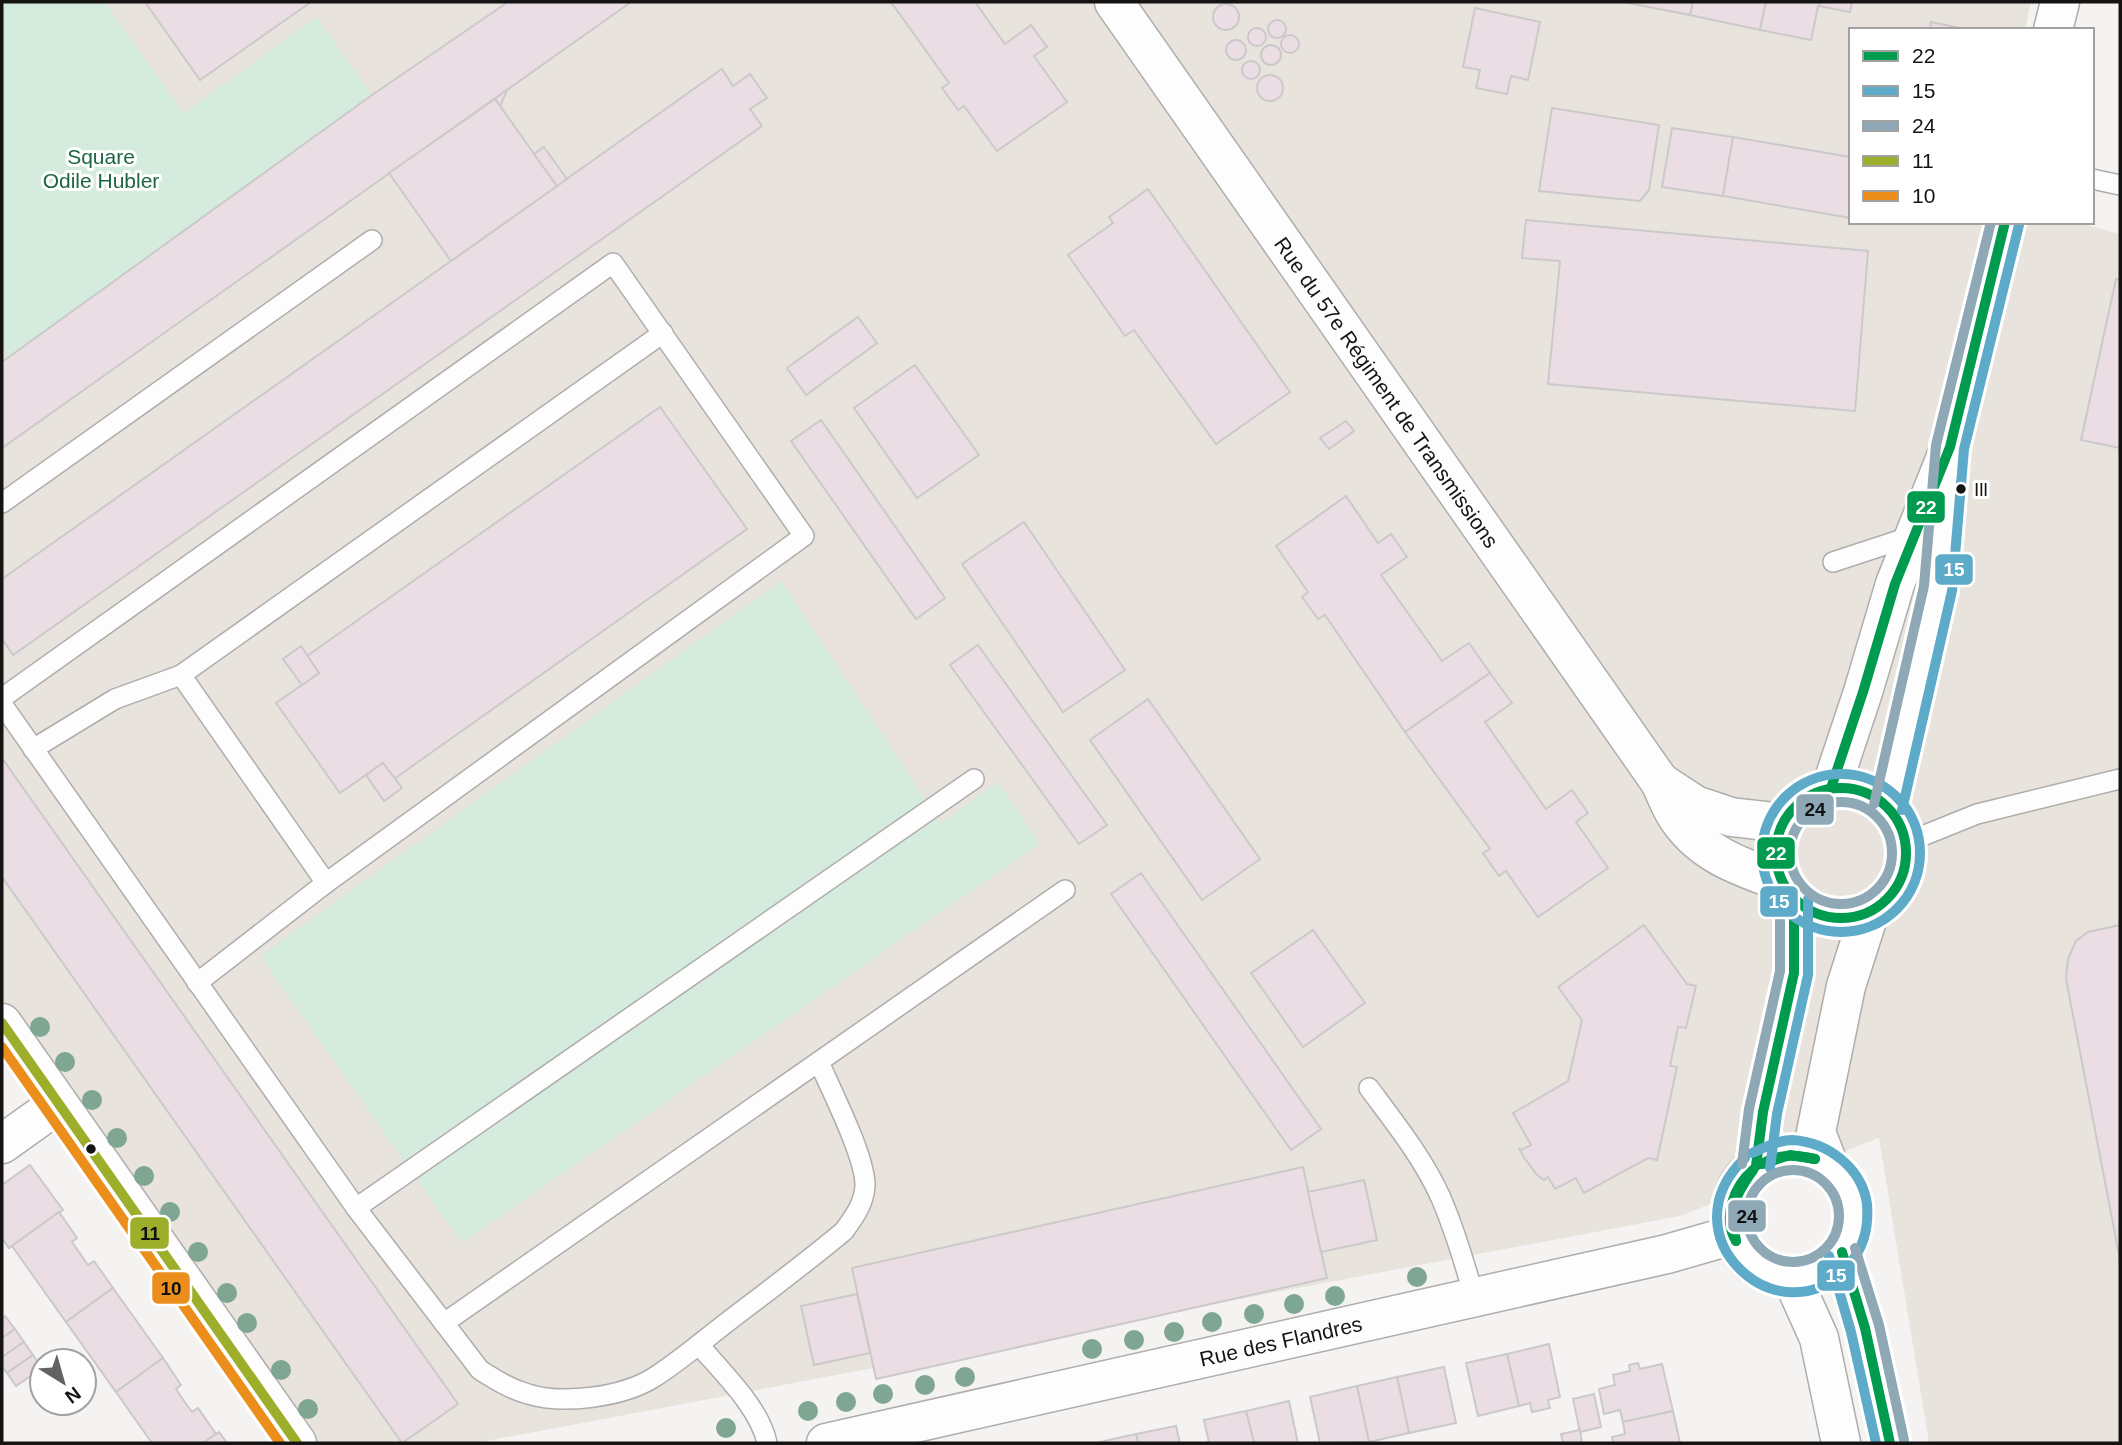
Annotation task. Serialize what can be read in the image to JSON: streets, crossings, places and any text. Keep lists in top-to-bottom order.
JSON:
{
  "streets": {
    "main road": ["Rue du 57e Régiment de Transmissions", "Rue des Flandres"]
  },
  "parks": ["Square Odile Hubler"],
  "places": ["Ill"],
  "lines": [
    "transit line 22",
    "transit line 24",
    "transit line 15",
    "transit line 11",
    "transit line 10"
  ],
  "legend": [
    "22",
    "15",
    "24",
    "11",
    "10"
  ],
  "north": "bottom right"
}
